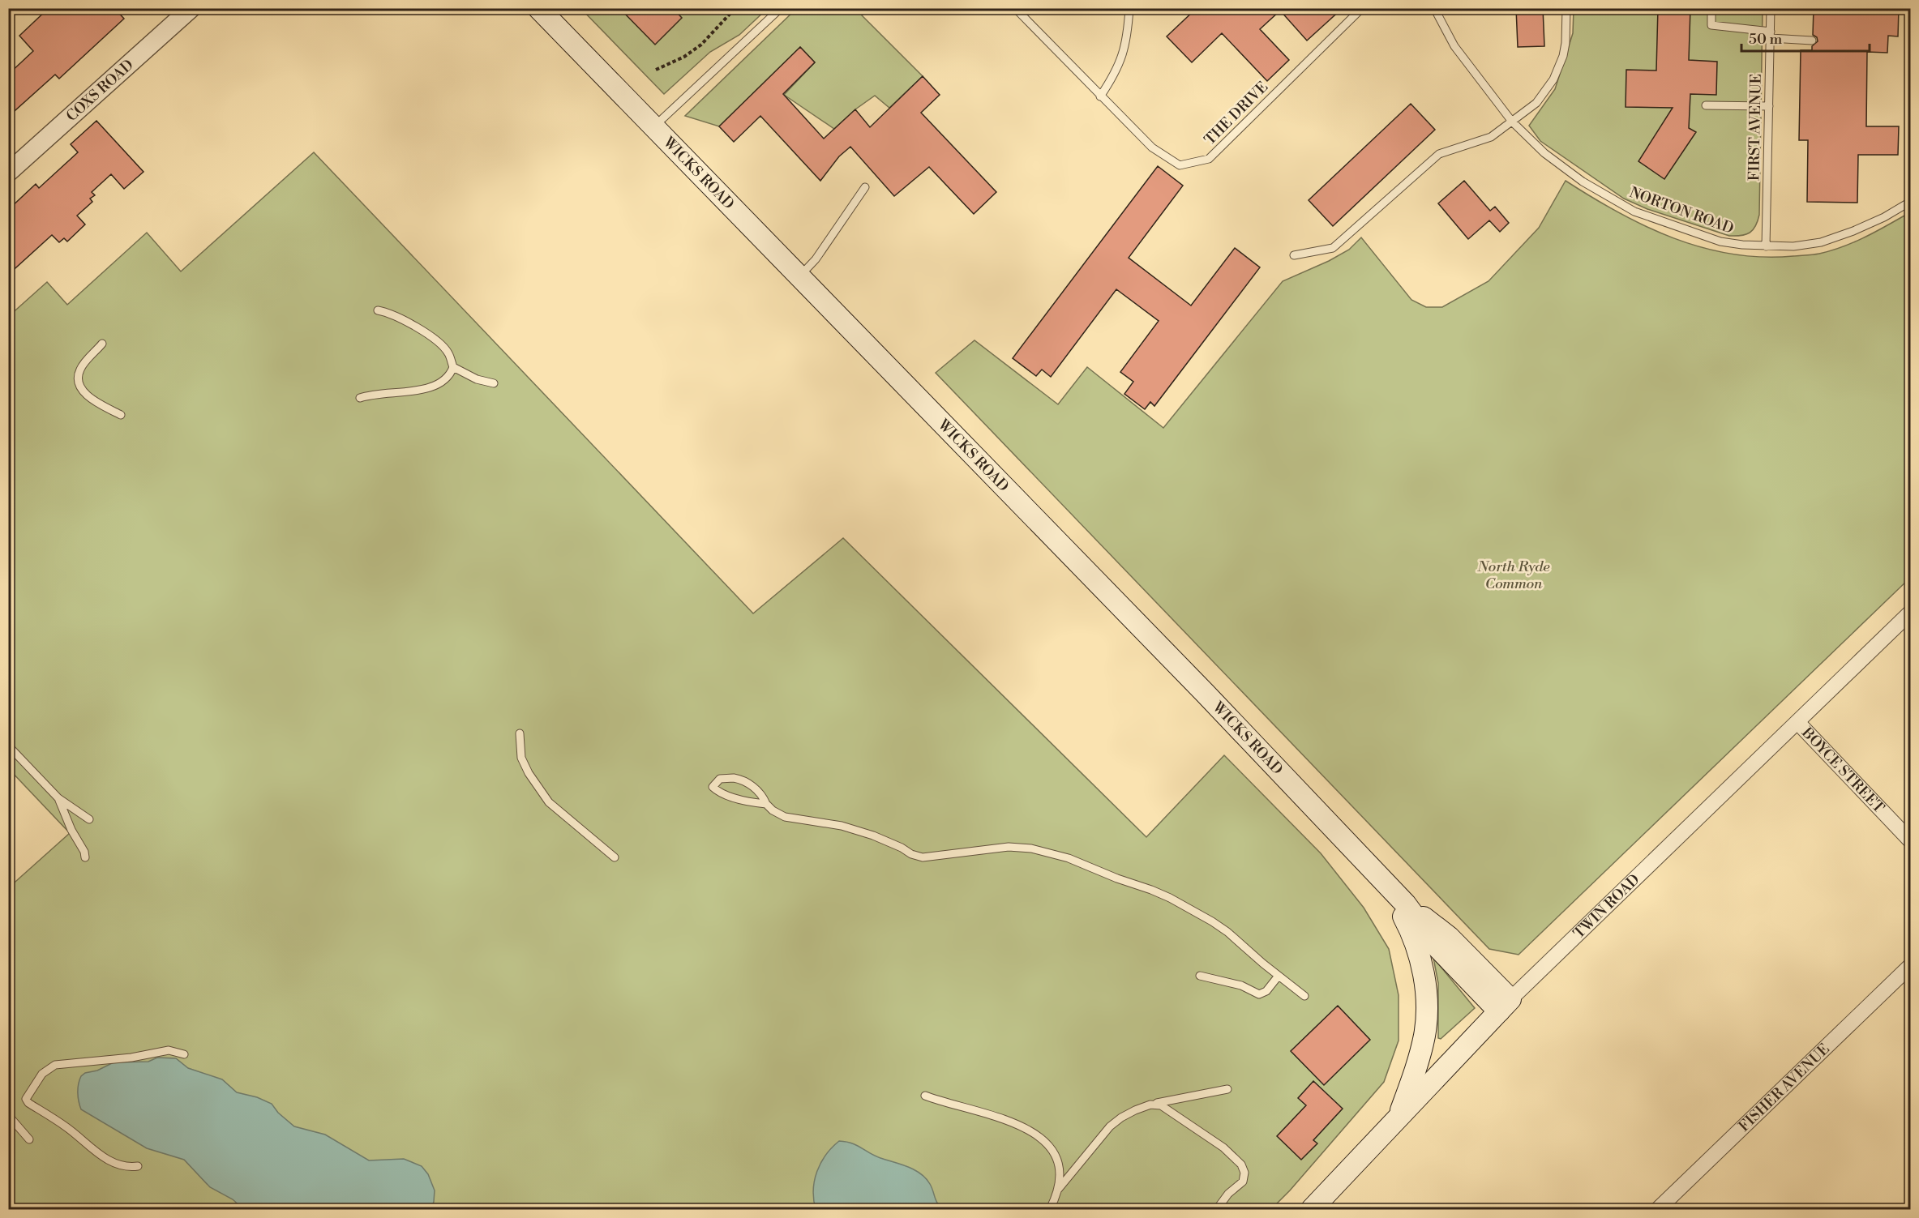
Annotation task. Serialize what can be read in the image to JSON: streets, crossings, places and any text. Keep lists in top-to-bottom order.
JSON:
{
  "streets": {
    "main road": ["WICKS ROAD", "TWIN ROAD"],
    "street": ["COXS ROAD", "BOYCE STREET", "FISHER AVENUE"],
    "lane": ["THE DRIVE", "FIRST AVENUE", "NORTON ROAD"]
  },
  "crossings": [
    ["FIRST AVENUE", "NORTON ROAD"],
    ["WICKS ROAD", "TWIN ROAD"],
    ["BOYCE STREET", "TWIN ROAD"]
  ],
  "parks": ["North Ryde Common"],
  "scale_bar": "50 m"
}
